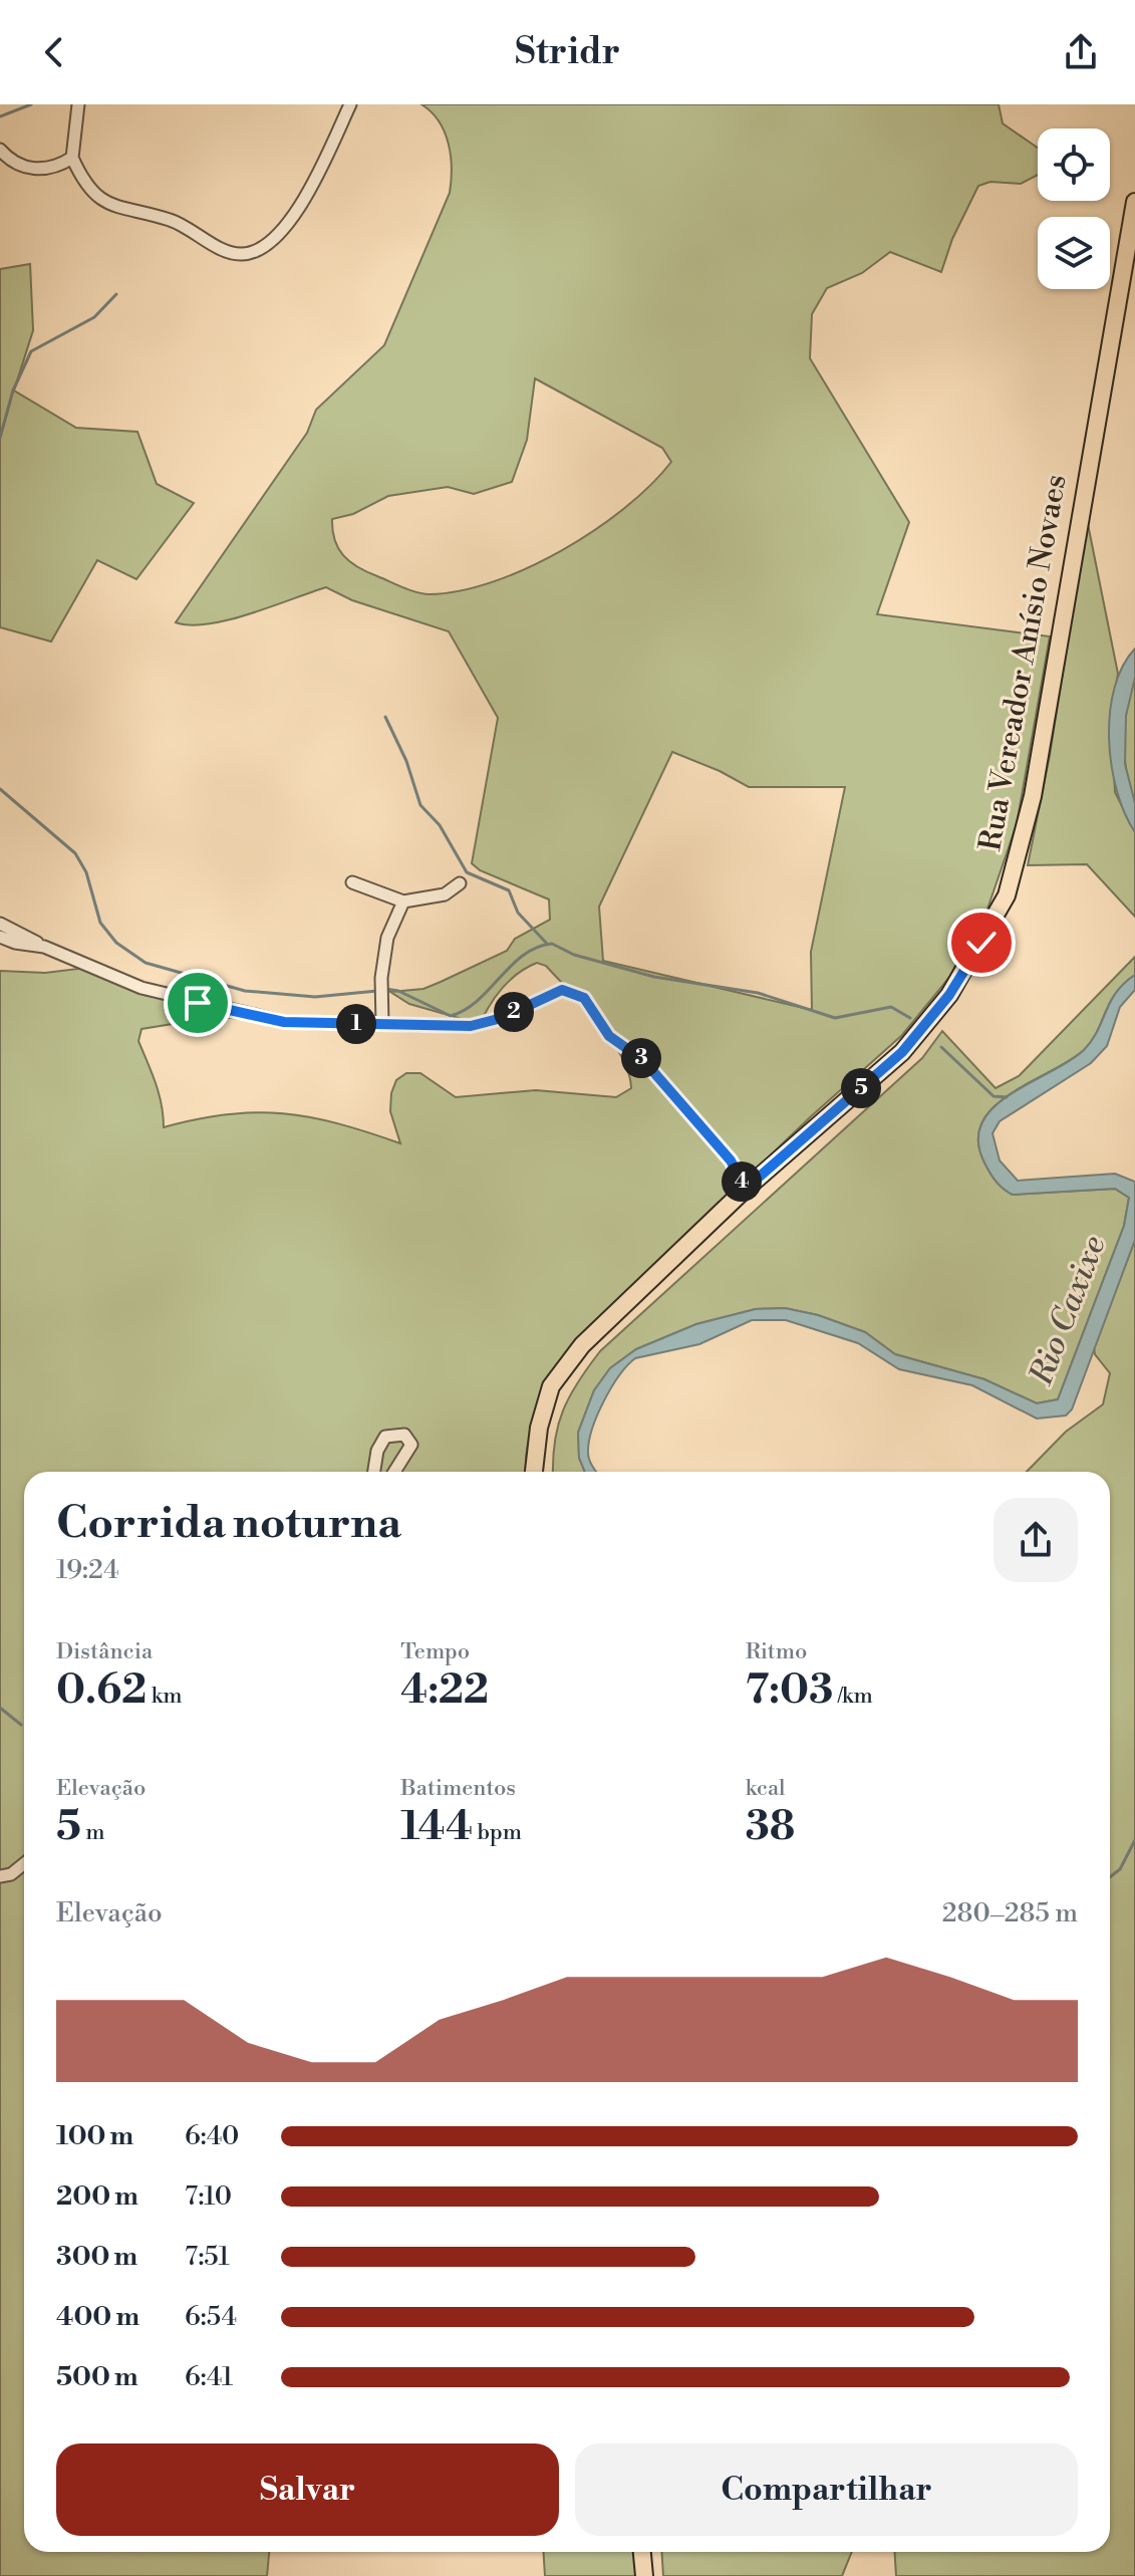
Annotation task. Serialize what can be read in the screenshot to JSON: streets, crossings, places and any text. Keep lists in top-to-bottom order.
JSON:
{
  "streets": {
    "main road": ["Rua Vereador Anísio Novaes"]
  },
  "water": ["Rio Caxixe"],
  "page": {
    "header": "Stridr",
    "pins": [
      "2",
      "1",
      "3",
      "5",
      "4"
    ],
    "heading": ["Corrida noturna", "19:24"],
    "stats": [
      ["Distância", "0.62 km"],
      ["Tempo", "4:22"],
      ["Ritmo", "7:03 /km"],
      ["Elevação", "5 m"],
      ["Batimentos", "144 bpm"],
      ["kcal", "38"]
    ],
    "chart": ["Elevação", "280–285 m"],
    "list": [
      {
        "name": "100 m",
        "note": "6:40"
      },
      {
        "name": "200 m",
        "note": "7:10"
      },
      {
        "name": "300 m",
        "note": "7:51"
      },
      {
        "name": "400 m",
        "note": "6:54"
      },
      {
        "name": "500 m",
        "note": "6:41"
      }
    ],
    "buttons": ["Salvar", "Compartilhar"]
  }
}
